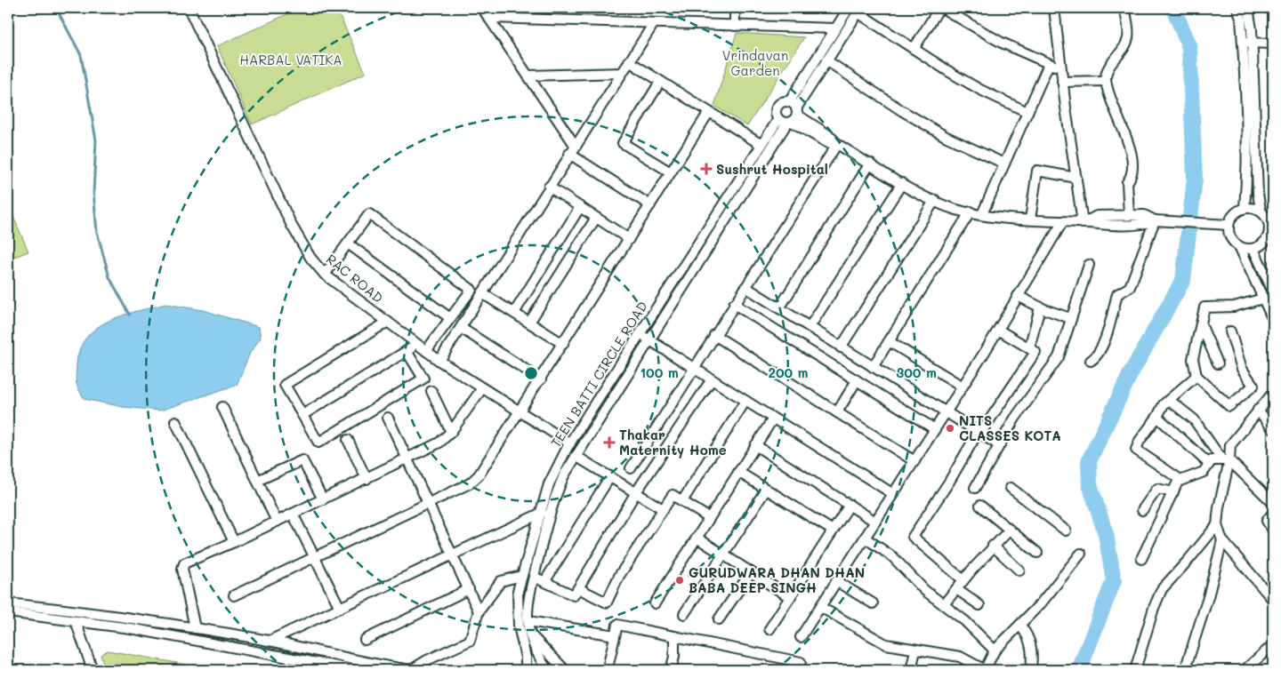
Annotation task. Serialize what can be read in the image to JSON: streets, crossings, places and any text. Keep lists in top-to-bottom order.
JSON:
{
  "streets": {
    "street": ["RAC ROAD", "TEEN BATTI CIRCLE ROAD"]
  },
  "crossings": [
    ["RAC ROAD", "TEEN BATTI CIRCLE ROAD"]
  ],
  "parks": ["Vrindavan Garden", "HARBAL VATIKA"],
  "places": {
    "health": ["Sushrut Hospital", "Thakar Maternity Home"],
    "other": ["NITS CLASSES KOTA", "GURUDWARA DHAN DHAN BABA DEEP SINGH"]
  },
  "rings": ["100 m", "200 m", "300 m"]
}
